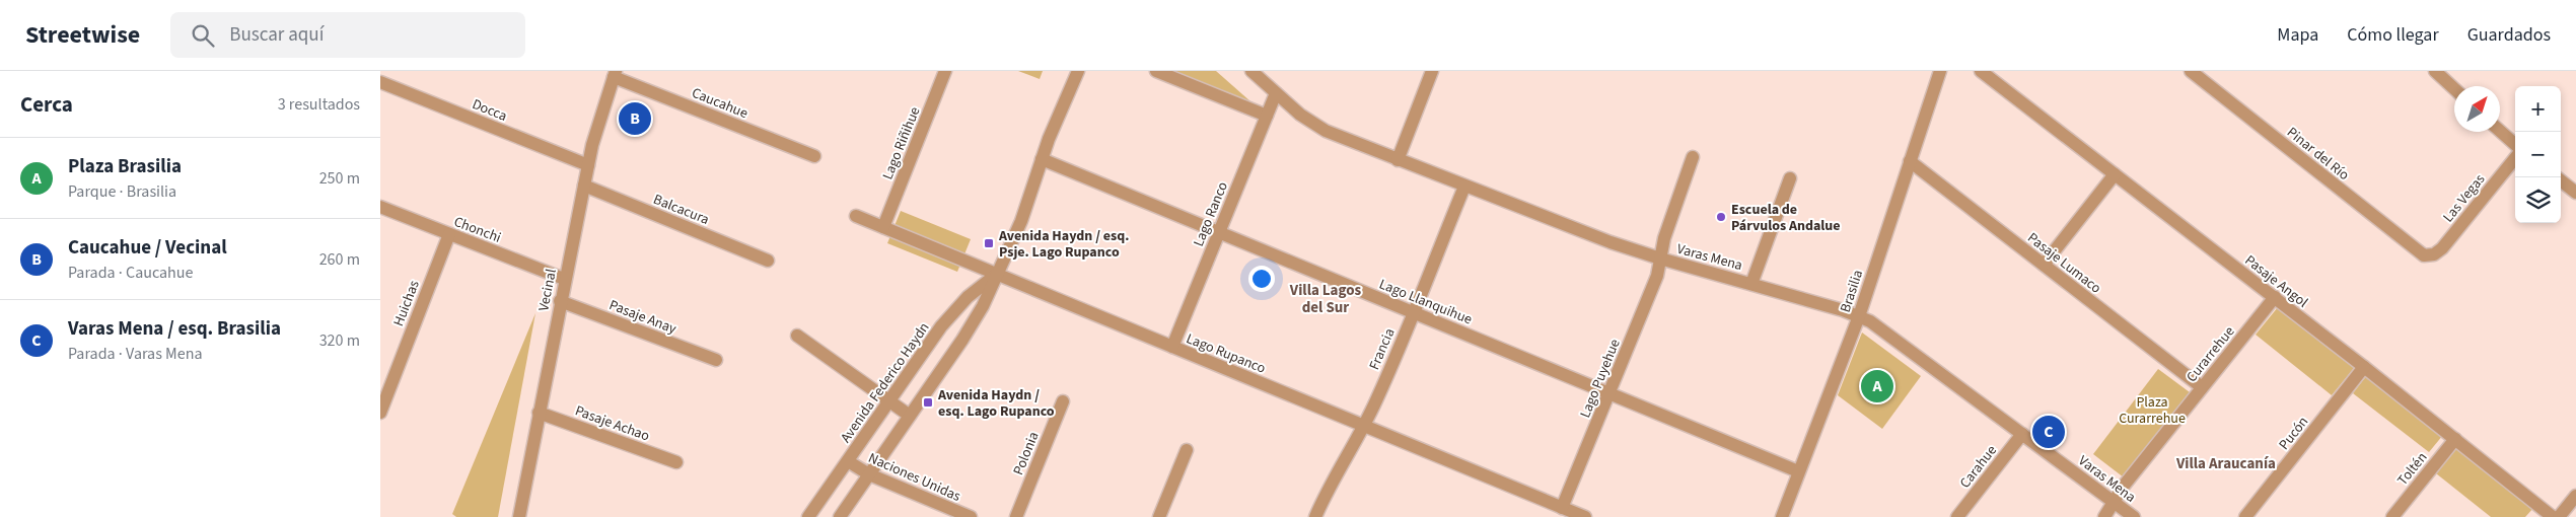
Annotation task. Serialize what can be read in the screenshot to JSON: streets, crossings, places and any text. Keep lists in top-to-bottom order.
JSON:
{
  "streets": {
    "street": [
      "Caucahue",
      "Docca",
      "Lago Riñihue",
      "Pinar del Río",
      "Las Vegas",
      "Balcacura",
      "Lago Ranco",
      "Chonchi",
      "Varas Mena",
      "Pasaje Lumaco",
      "Pasaje Angol",
      "Vecinal",
      "Brasilia",
      "Lago Llanquihue",
      "Huichas",
      "Pasaje Anay",
      "Francia",
      "Lago Rupanco",
      "Curarrehue",
      "Lago Puyehue",
      "Avenida Federico Haydn",
      "Pasaje Achao",
      "Pucón",
      "Polonia",
      "Carahue",
      "Toltén",
      "Naciones Unidas"
    ]
  },
  "crossings": [
    ["Caucahue", "Vecinal"],
    ["Docca", "Vecinal"],
    ["Lago Riñihue", "Lago Rupanco"],
    ["Pinar del Río", "Las Vegas"],
    ["Balcacura", "Vecinal"],
    ["Lago Ranco", "Varas Mena"],
    ["Lago Ranco", "Lago Llanquihue"],
    ["Lago Ranco", "Lago Rupanco"],
    ["Chonchi", "Vecinal"],
    ["Chonchi", "Huichas"],
    ["Varas Mena", "Brasilia"],
    ["Varas Mena", "Francia"],
    ["Varas Mena", "Curarrehue"],
    ["Varas Mena", "Lago Puyehue"],
    ["Varas Mena", "Carahue"],
    ["Pasaje Lumaco", "Brasilia"],
    ["Pasaje Lumaco", "Curarrehue"],
    ["Pasaje Angol", "Curarrehue"],
    ["Pasaje Angol", "Pucón"],
    ["Pasaje Angol", "Toltén"],
    ["Vecinal", "Pasaje Anay"],
    ["Vecinal", "Pasaje Achao"],
    ["Brasilia", "Lago Llanquihue"],
    ["Lago Llanquihue", "Francia"],
    ["Lago Llanquihue", "Lago Puyehue"],
    ["Lago Llanquihue", "Avenida Federico Haydn"],
    ["Francia", "Lago Rupanco"],
    ["Lago Rupanco", "Lago Puyehue"],
    ["Lago Rupanco", "Avenida Federico Haydn"],
    ["Avenida Federico Haydn", "Naciones Unidas"]
  ],
  "districts": ["Villa Lagos del Sur", "Villa Araucanía"],
  "parks": ["Plaza Curarrehue"],
  "places": {
    "other": ["Escuela de Párvulos Andalue"],
    "transit": ["Avenida Haydn / esq. Psje. Lago Rupanco", "Avenida Haydn / esq. Lago Rupanco"]
  },
  "north": "top right",
  "page": {
    "header": "Streetwise",
    "search": "Buscar aquí",
    "nav": ["Mapa", "Cómo llegar", "Guardados"],
    "heading": ["Cerca", "3 resultados"],
    "map_buttons": ["+", "−"],
    "pins": ["B", "A", "C"],
    "list": [
      {
        "mark": "A",
        "name": "Plaza Brasilia",
        "note": "Parque · Brasilia",
        "value": "250 m"
      },
      {
        "mark": "B",
        "name": "Caucahue / Vecinal",
        "note": "Parada · Caucahue",
        "value": "260 m"
      },
      {
        "mark": "C",
        "name": "Varas Mena / esq. Brasilia",
        "note": "Parada · Varas Mena",
        "value": "320 m"
      }
    ]
  }
}
